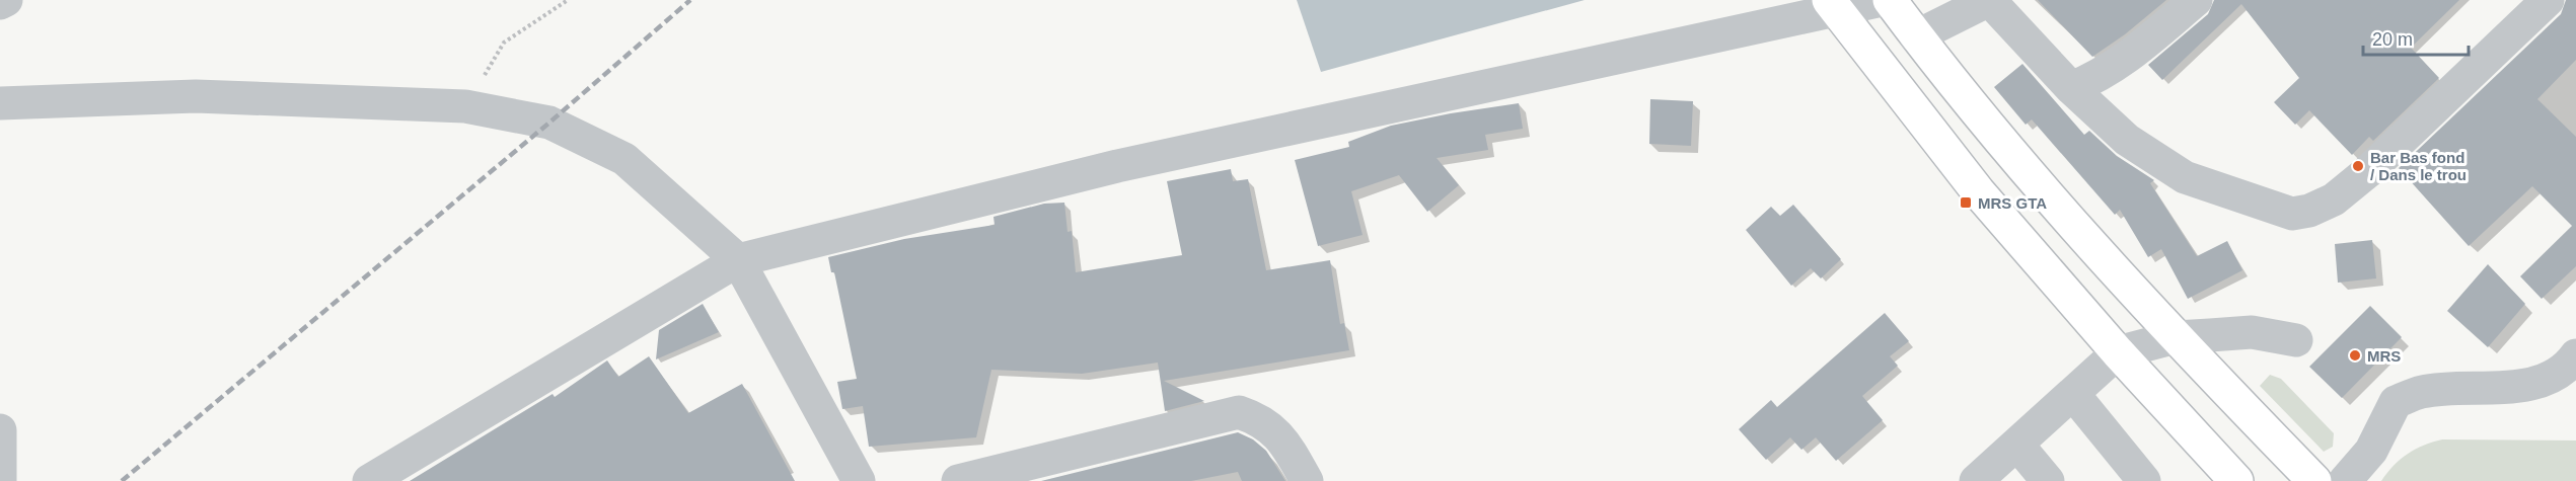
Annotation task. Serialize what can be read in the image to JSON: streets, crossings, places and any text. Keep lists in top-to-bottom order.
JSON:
{
  "places": {
    "other": ["Bar Bas fond / Dans le trou", "MRS"],
    "transit": ["MRS GTA"]
  },
  "scale_bar": "20 m"
}
